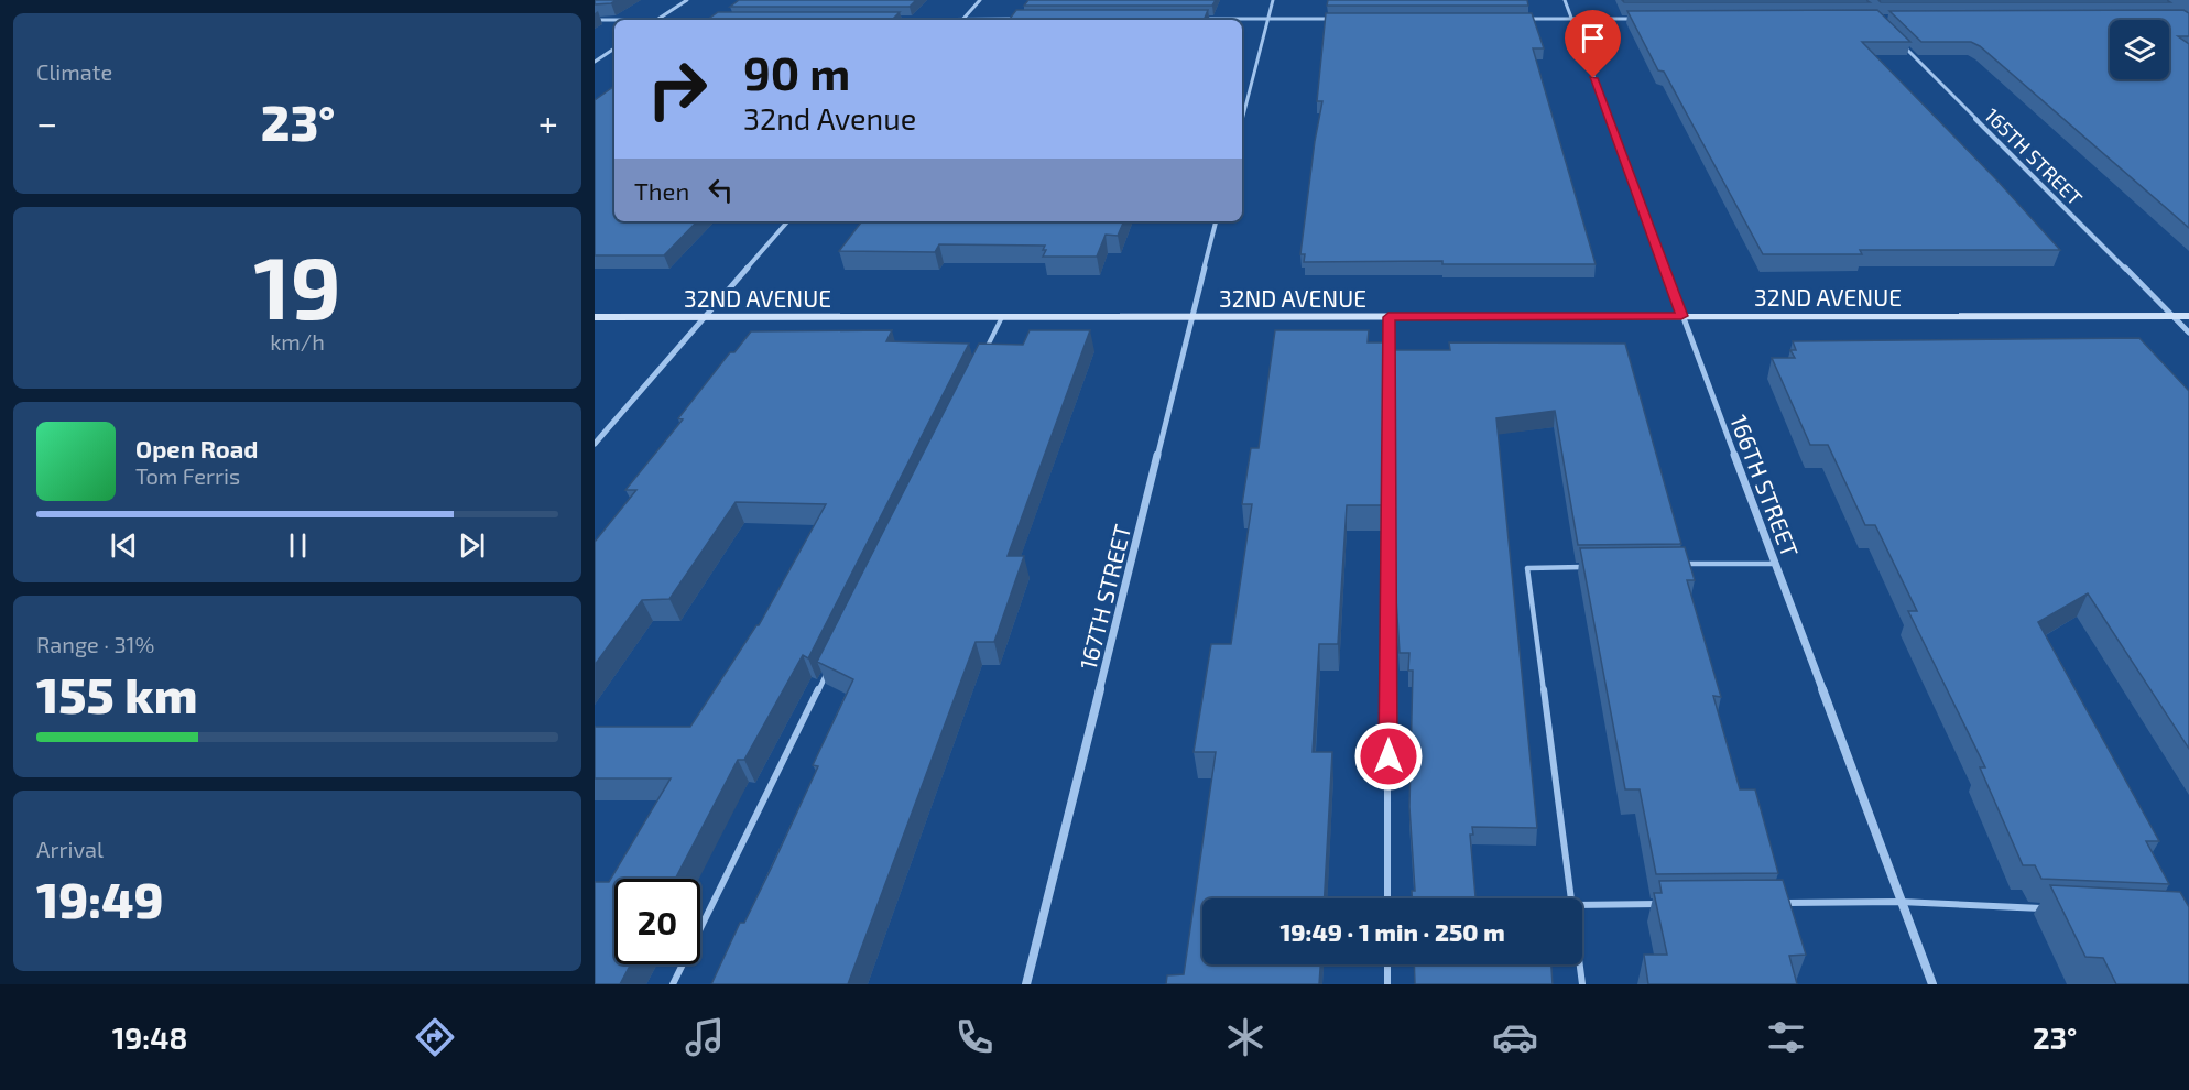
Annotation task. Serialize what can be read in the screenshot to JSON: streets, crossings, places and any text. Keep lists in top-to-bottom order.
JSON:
{
  "streets": {
    "street": [
      "165TH STREET",
      "32ND AVENUE",
      "166TH STREET",
      "167TH STREET"
    ]
  },
  "crossings": [
    ["165TH STREET", "32ND AVENUE"],
    ["32ND AVENUE", "166TH STREET"],
    ["32ND AVENUE", "167TH STREET"]
  ],
  "page": {
    "tile": [
      "Climate",
      ["19", "km/h"],
      ["Range · 31%", "155 km"],
      ["Arrival", "19:49"]
    ],
    "turn": ["90 m", "32nd Avenue"],
    "heat": ["−", "23°", "+"],
    "then": "Then",
    "song": ["Open Road", "Tom Ferris"],
    "limit": "20",
    "trip": "19:49 · 1 min · 250 m",
    "tabs": ["19:48", "23°"]
  }
}
